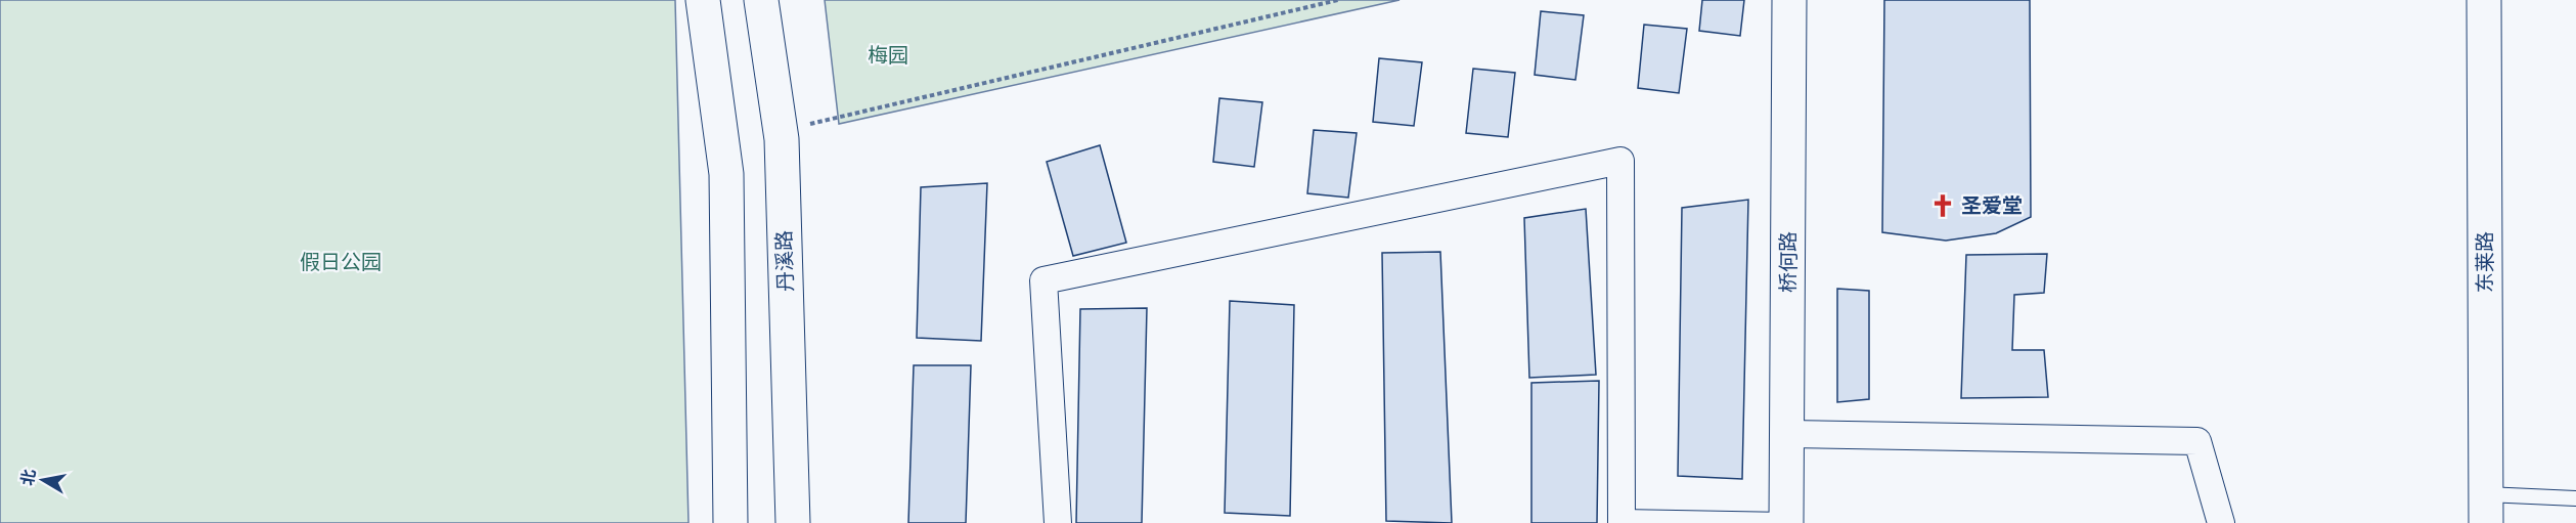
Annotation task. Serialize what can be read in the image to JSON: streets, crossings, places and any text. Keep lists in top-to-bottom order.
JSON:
{
  "streets": {
    "main road": ["丹溪路", "桥何路", "东莱路"]
  },
  "parks": ["梅园", "假日公园"],
  "places": {
    "church": ["圣爱堂"]
  },
  "north": "left"
}
